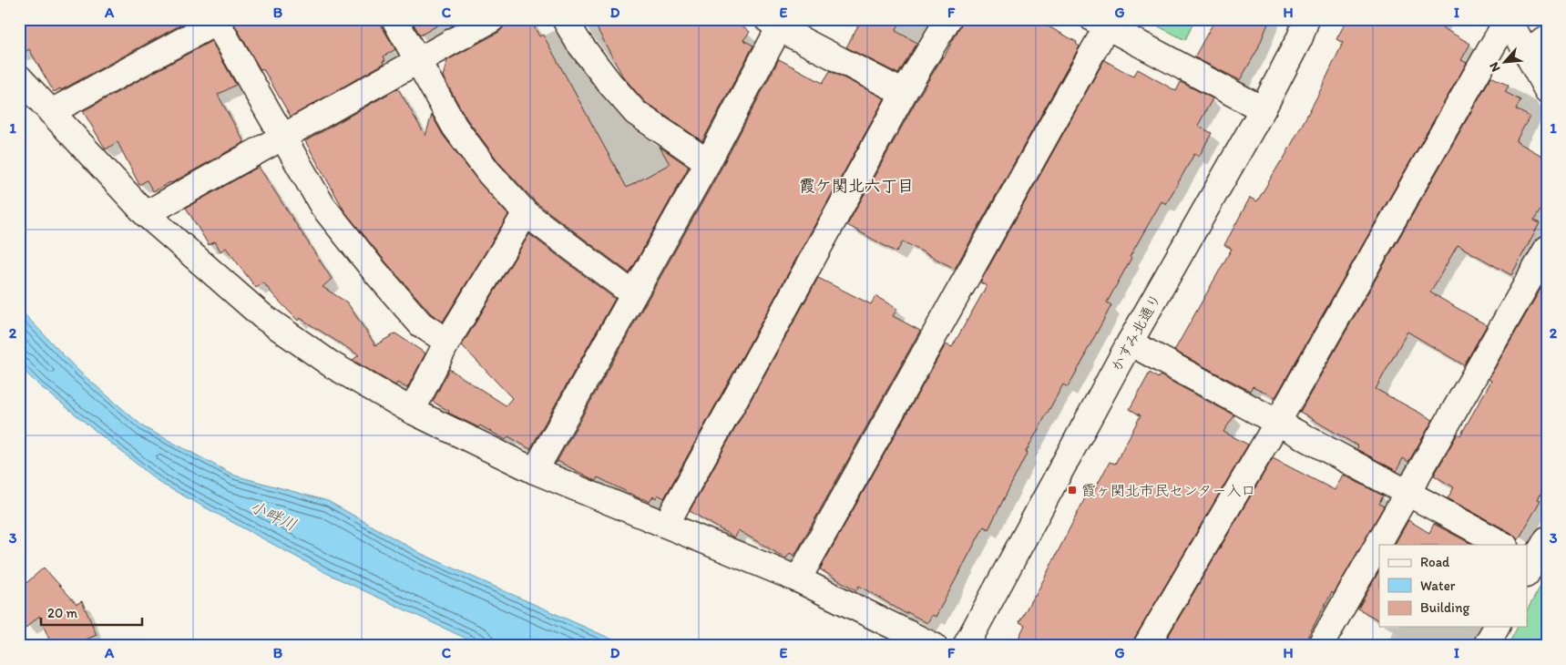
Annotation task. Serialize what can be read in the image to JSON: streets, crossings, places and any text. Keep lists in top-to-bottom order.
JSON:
{
  "streets": {
    "street": ["かすみ北通り"]
  },
  "districts": ["霞ケ関北六丁目"],
  "water": ["小畔川"],
  "places": {
    "transit": ["霞ヶ関北市民センター入口"]
  },
  "legend": ["Road", "Water", "Building"],
  "scale_bar": "20 m",
  "north": "bottom left",
  "grid": {
    "columns": [
      "A",
      "B",
      "C",
      "D",
      "E",
      "F",
      "G",
      "H",
      "I"
    ],
    "rows": ["1", "2", "3"]
  }
}
